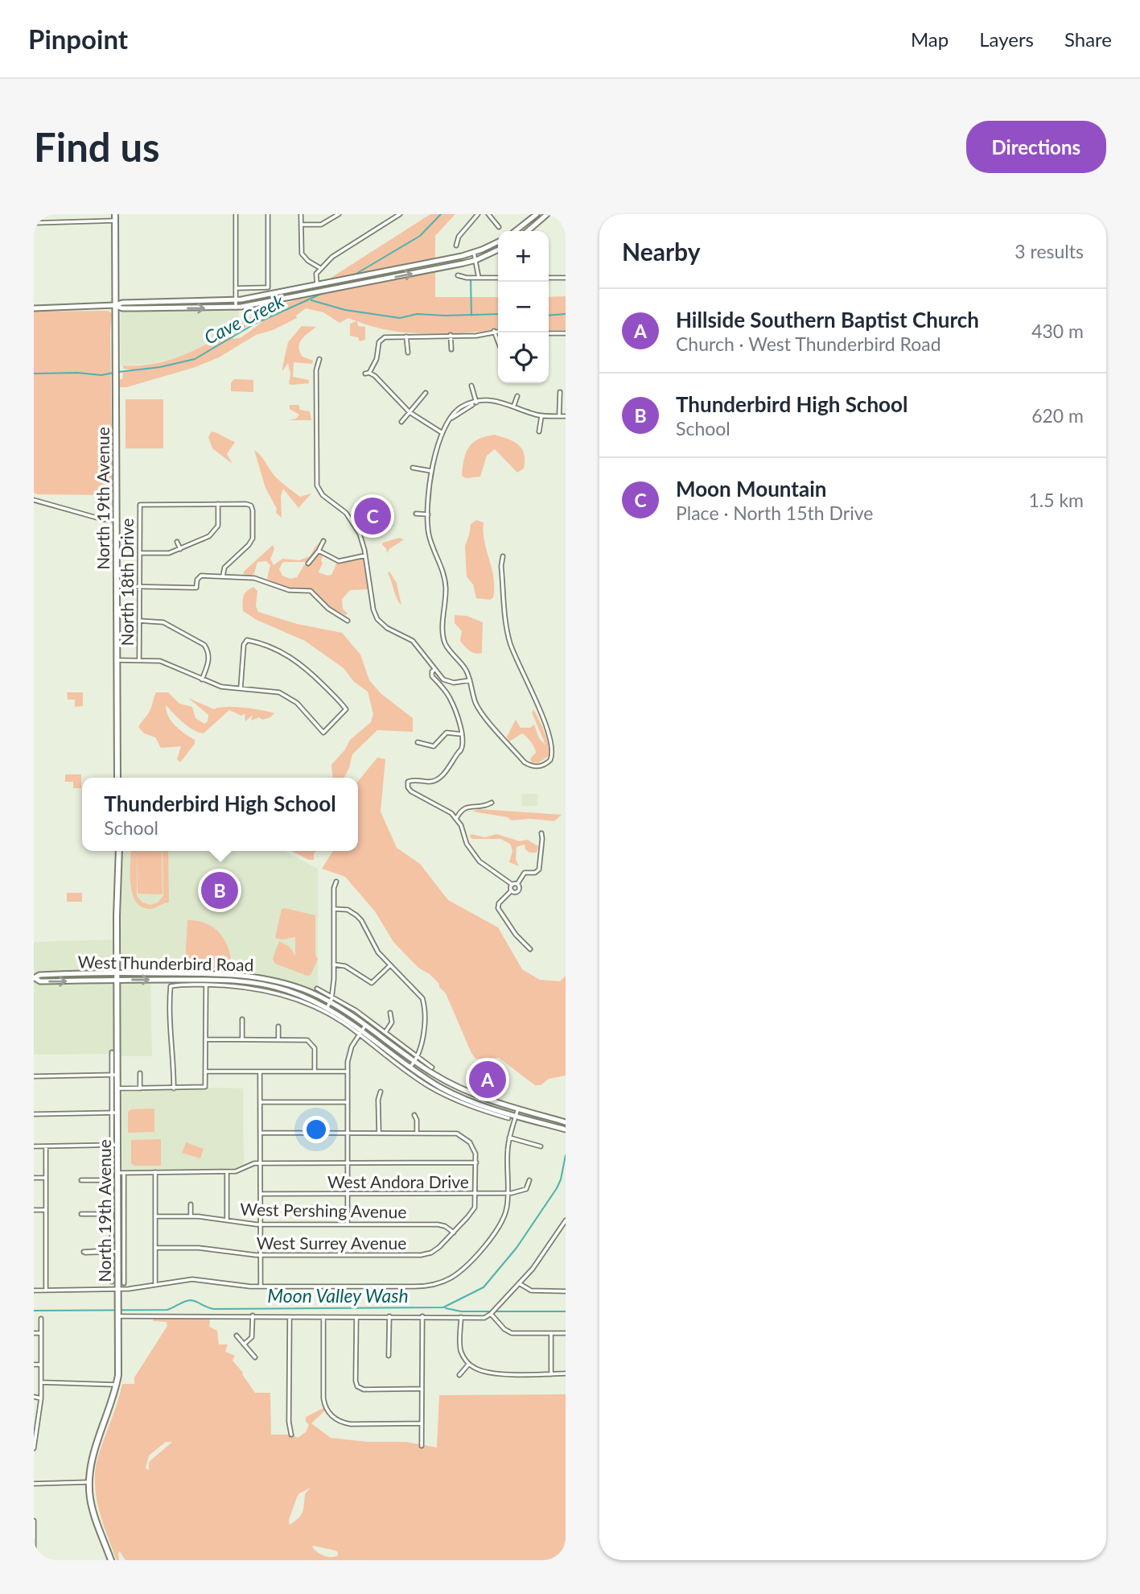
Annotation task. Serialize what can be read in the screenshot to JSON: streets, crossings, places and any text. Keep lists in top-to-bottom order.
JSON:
{
  "streets": {
    "main road": ["North 19th Avenue", "West Thunderbird Road"],
    "street": [
      "North 18th Drive",
      "West Andora Drive",
      "West Pershing Avenue",
      "West Surrey Avenue"
    ]
  },
  "crossings": [
    ["North 19th Avenue", "West Thunderbird Road"],
    ["West Andora Drive", "West Surrey Avenue"],
    ["West Pershing Avenue", "West Surrey Avenue"]
  ],
  "water": ["Cave Creek", "Moon Valley Wash"],
  "page": {
    "header": "Pinpoint",
    "nav": ["Map", "Layers", "Share"],
    "buttons": "Directions",
    "title": "Find us",
    "heading": ["Nearby", "3 results"],
    "map_buttons": ["+", "−"],
    "list": [
      {
        "mark": "A",
        "name": "Hillside Southern Baptist Church",
        "note": "Church · West Thunderbird Road",
        "value": "430 m"
      },
      {
        "mark": "B",
        "name": "Thunderbird High School",
        "note": "School",
        "value": "620 m"
      },
      {
        "mark": "C",
        "name": "Moon Mountain",
        "note": "Place · North 15th Drive",
        "value": "1.5 km"
      }
    ],
    "pins": ["C", "B", "A"],
    "popup": ["Thunderbird High School", "School"]
  }
}
